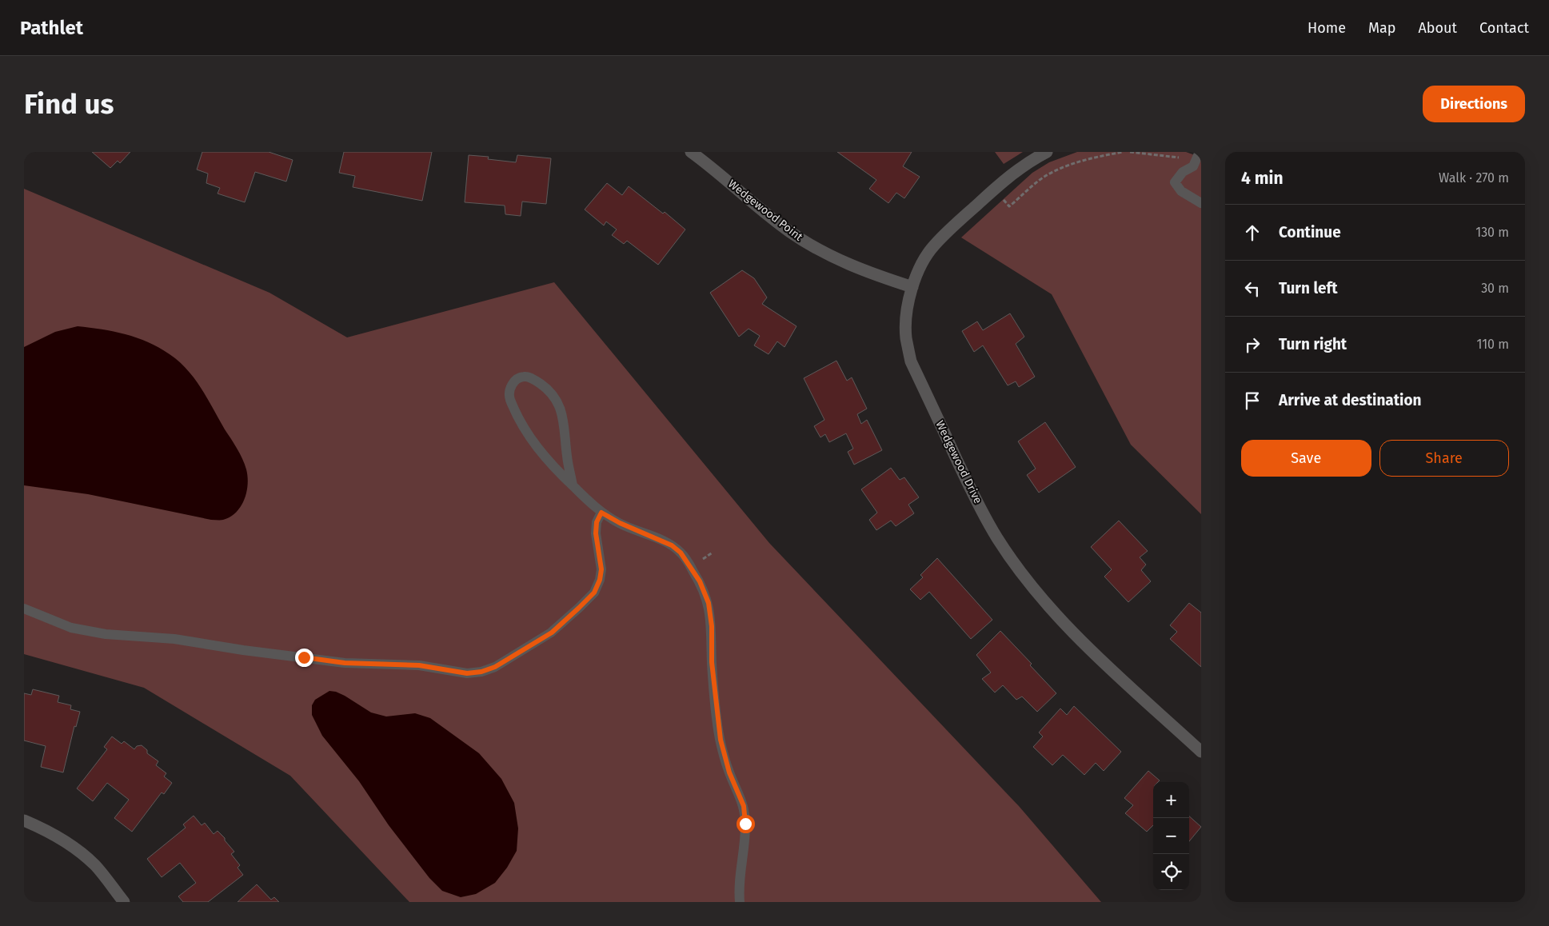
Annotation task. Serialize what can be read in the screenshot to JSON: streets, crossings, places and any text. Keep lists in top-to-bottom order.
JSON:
{
  "streets": {
    "street": ["Wedgewood Point", "Wedgewood Drive"]
  },
  "crossings": [
    ["Wedgewood Point", "Wedgewood Drive"]
  ],
  "page": {
    "header": "Pathlet",
    "nav": [
      "Home",
      "Map",
      "About",
      "Contact"
    ],
    "buttons": [
      "Directions",
      ["Save", "Share"]
    ],
    "title": "Find us",
    "heading": ["4 min", "Walk · 270 m"],
    "list": [
      ["Continue", "130 m"],
      ["Turn left", "30 m"],
      ["Turn right", "110 m"],
      "Arrive at destination"
    ],
    "map_buttons": ["+", "−"]
  }
}
